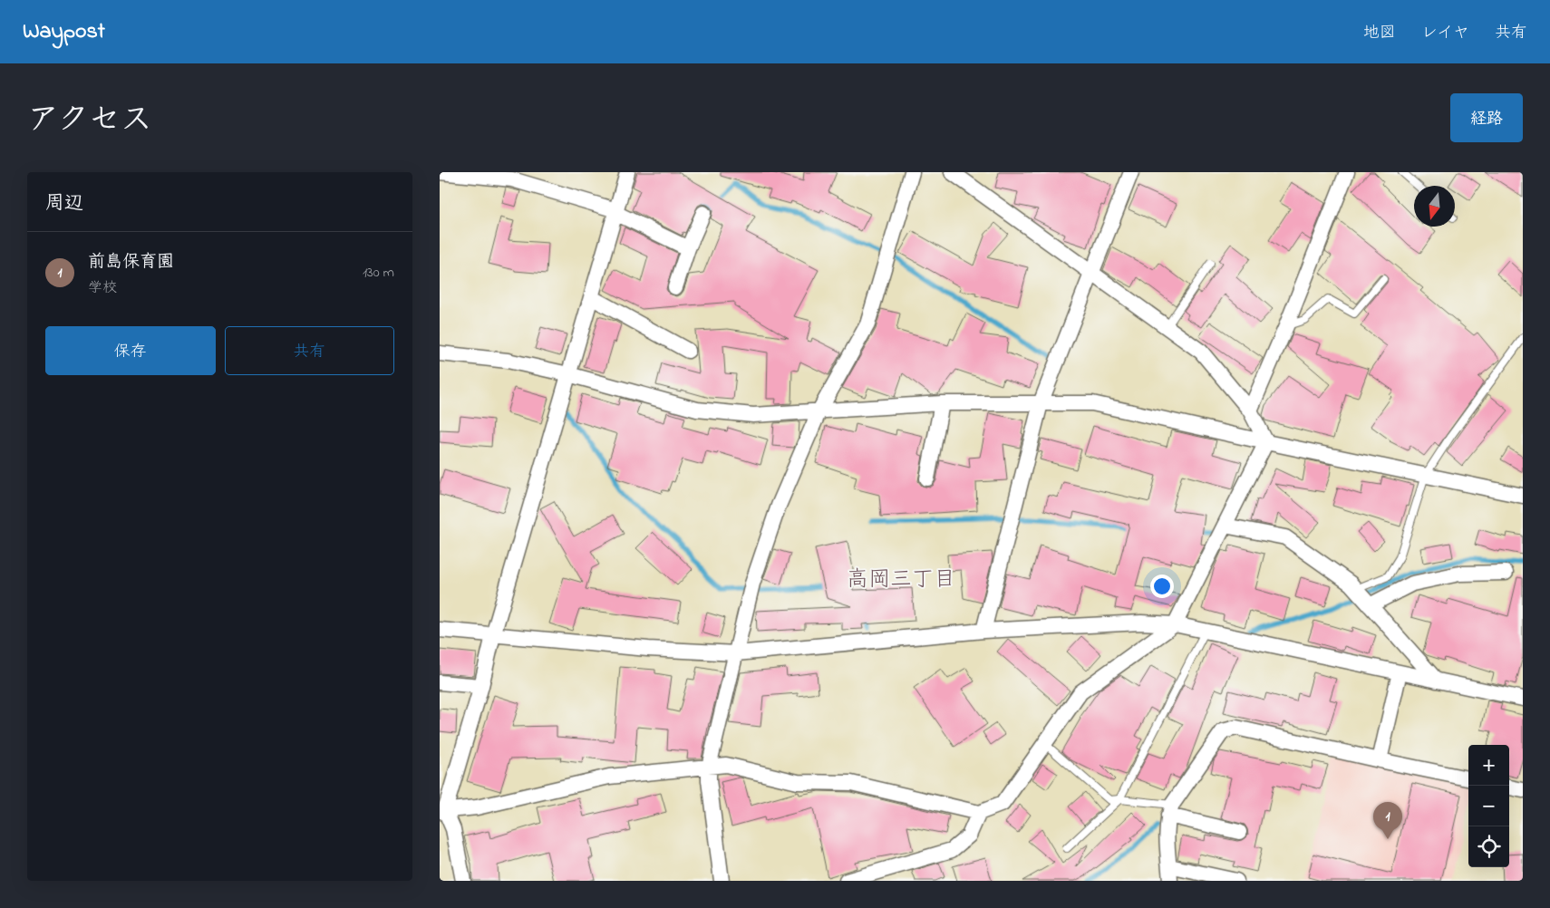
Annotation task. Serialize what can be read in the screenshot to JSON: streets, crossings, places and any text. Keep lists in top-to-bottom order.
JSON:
{
  "districts": ["高岡三丁目"],
  "north": "bottom",
  "page": {
    "header": "Waypost",
    "nav": ["地図", "レイヤ", "共有"],
    "title": "アクセス",
    "buttons": [
      "経路",
      ["保存", "共有"]
    ],
    "heading": "周辺",
    "list": [
      {
        "mark": "1",
        "name": "前島保育園",
        "note": "学校",
        "value": "130 m"
      }
    ],
    "map_buttons": ["+", "−"],
    "pins": "1"
  }
}
